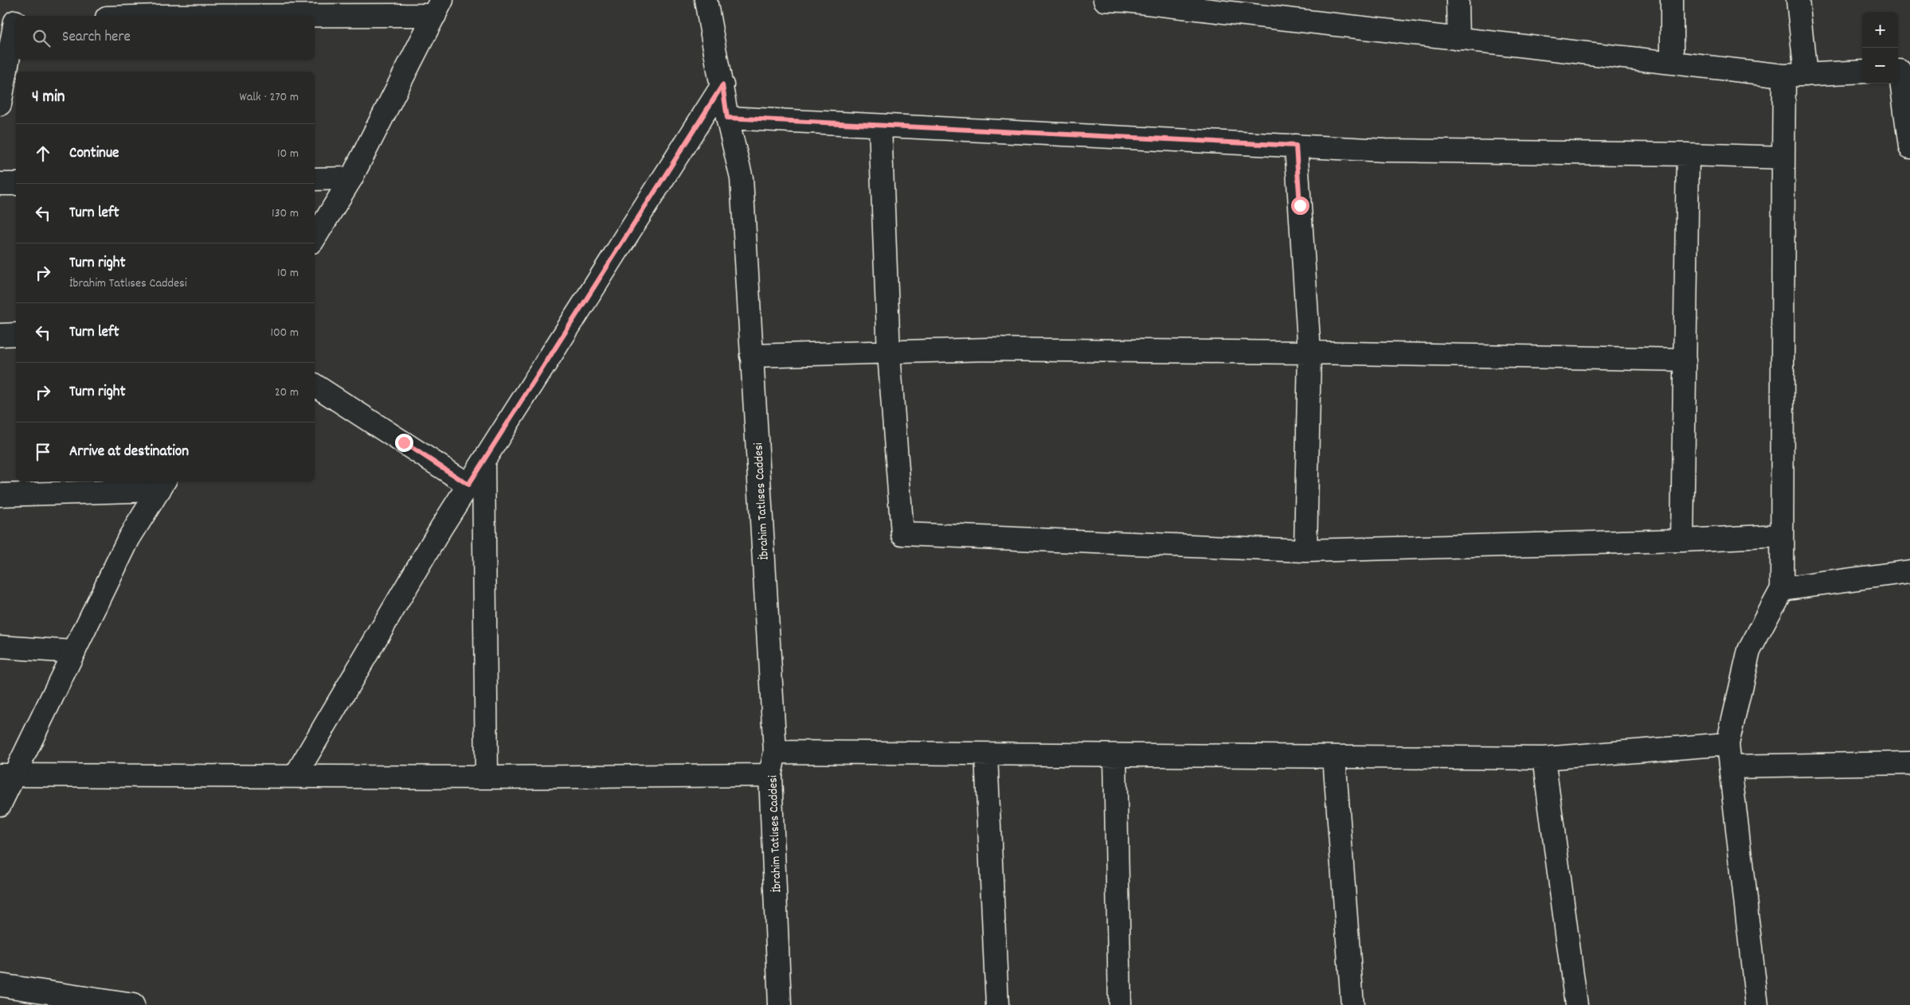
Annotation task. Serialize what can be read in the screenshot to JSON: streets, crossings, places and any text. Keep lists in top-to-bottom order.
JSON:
{
  "streets": {
    "street": ["İbrahim Tatlıses Caddesi"]
  },
  "page": {
    "map_buttons": ["+", "−"],
    "search": "Search here",
    "heading": ["4 min", "Walk · 270 m"],
    "list": [
      ["Continue", "10 m"],
      ["Turn left", "130 m"],
      ["Turn right", "İbrahim Tatlıses Caddesi", "10 m"],
      ["Turn left", "100 m"],
      ["Turn right", "20 m"],
      "Arrive at destination"
    ]
  }
}
